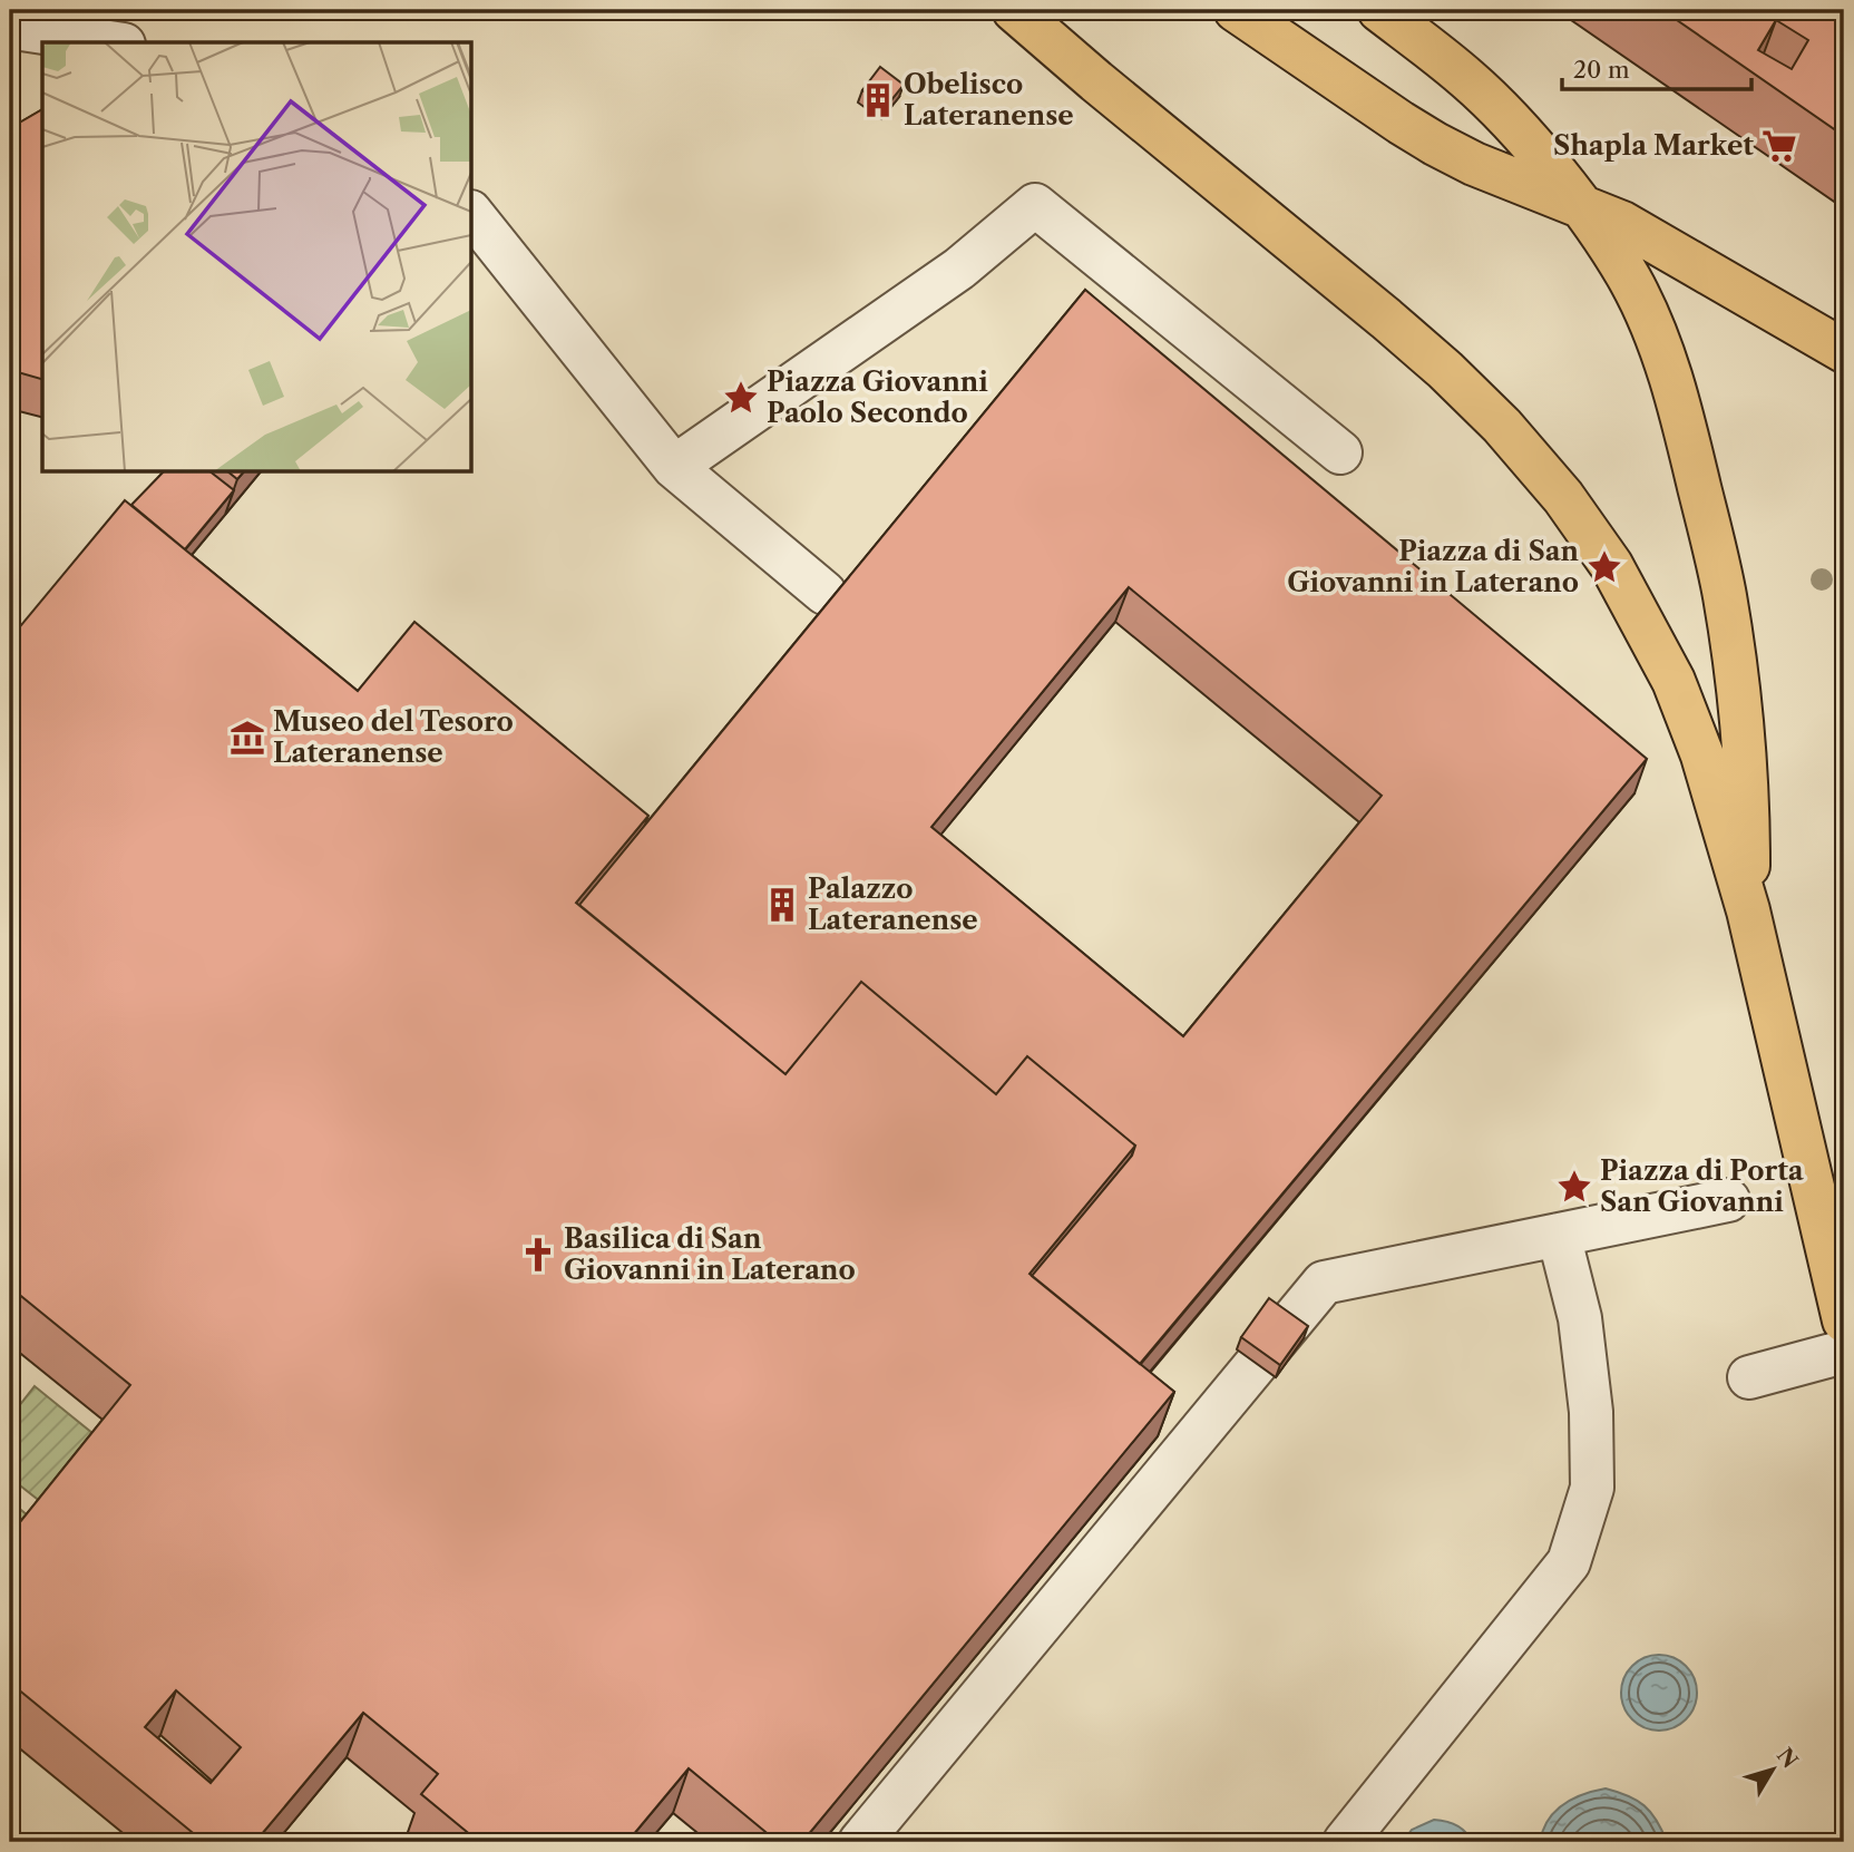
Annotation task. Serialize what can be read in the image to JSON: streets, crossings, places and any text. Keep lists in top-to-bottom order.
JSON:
{
  "places": {
    "building": ["Obelisco Lateranense", "Palazzo Lateranense"],
    "supermarket": ["Shapla Market"],
    "place": ["Piazza Giovanni Paolo Secondo", "Piazza di San Giovanni in Laterano", "Piazza di Porta San Giovanni"],
    "museum": ["Museo del Tesoro Lateranense"],
    "church": ["Basilica di San Giovanni in Laterano"]
  },
  "scale_bar": "20 m",
  "north": "top right"
}
